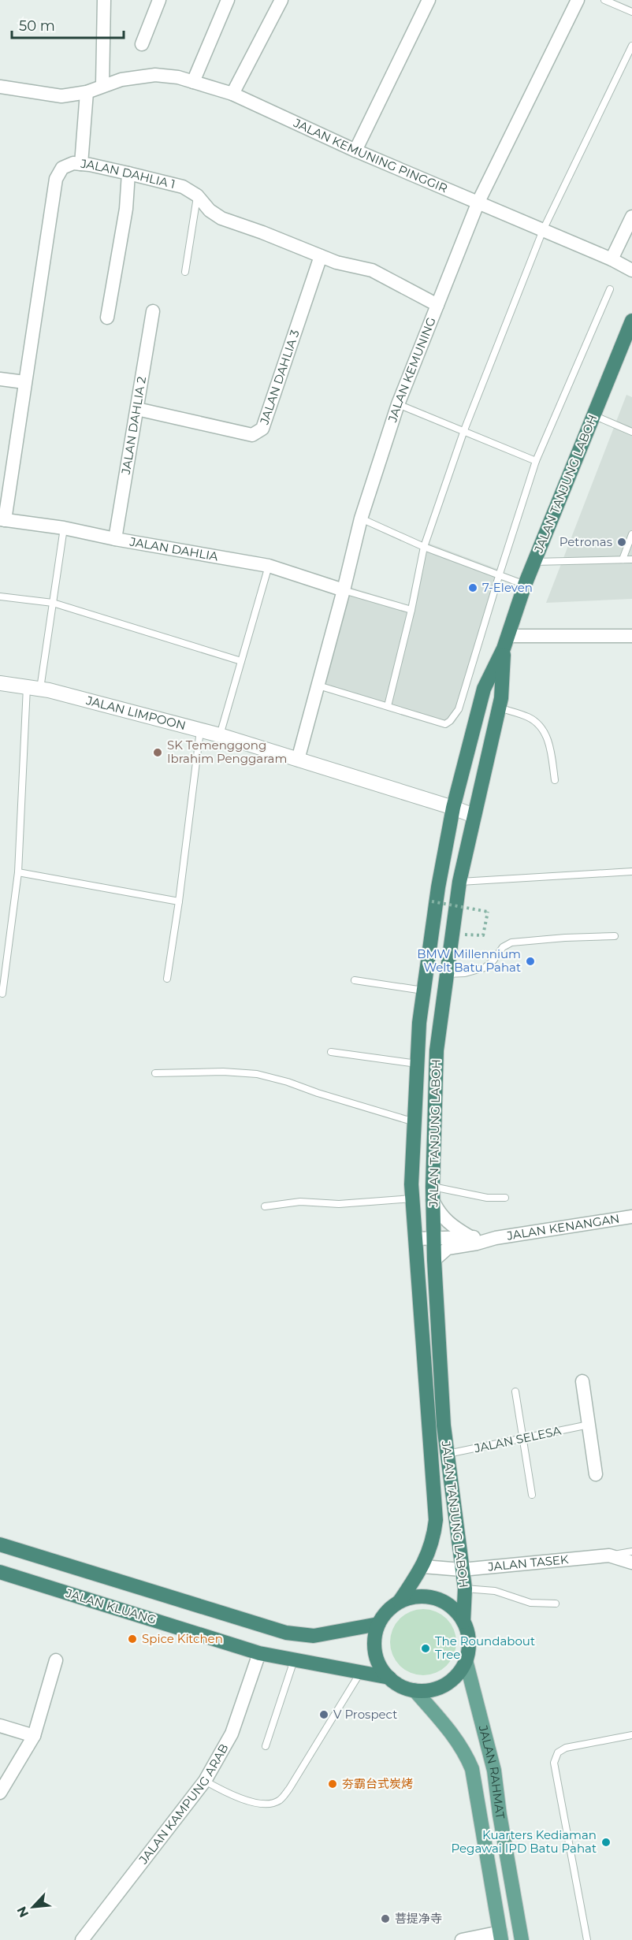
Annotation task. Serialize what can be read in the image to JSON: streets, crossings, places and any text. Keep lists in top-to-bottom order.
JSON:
{
  "streets": {
    "highway": ["JALAN TANJUNG LABOH", "JALAN KLUANG"],
    "main road": ["JALAN RAHMAT"],
    "street": [
      "JALAN KEMUNING PINGGIR",
      "JALAN DAHLIA 1",
      "JALAN KEMUNING",
      "JALAN DAHLIA 3",
      "JALAN DAHLIA 2",
      "JALAN DAHLIA",
      "JALAN LIMPOON",
      "JALAN KENANGAN",
      "JALAN TASEK",
      "JALAN KAMPUNG ARAB"
    ],
    "lane": ["JALAN SELESA"]
  },
  "crossings": [
    ["JALAN KEMUNING PINGGIR", "JALAN KEMUNING"],
    ["JALAN DAHLIA 1", "JALAN KEMUNING"],
    ["JALAN DAHLIA 1", "JALAN DAHLIA 3"],
    ["JALAN DAHLIA 1", "JALAN DAHLIA"],
    ["JALAN KEMUNING", "JALAN DAHLIA"],
    ["JALAN KEMUNING", "JALAN LIMPOON"],
    ["JALAN DAHLIA 3", "JALAN DAHLIA 2"],
    ["JALAN DAHLIA 2", "JALAN DAHLIA"],
    ["JALAN TANJUNG LABOH", "JALAN LIMPOON"],
    ["JALAN TANJUNG LABOH", "JALAN KENANGAN"],
    ["JALAN TANJUNG LABOH", "JALAN SELESA"],
    ["JALAN TANJUNG LABOH", "JALAN TASEK"],
    ["JALAN TANJUNG LABOH", "JALAN KLUANG"],
    ["JALAN TANJUNG LABOH", "JALAN RAHMAT"],
    ["JALAN KLUANG", "JALAN RAHMAT"],
    ["JALAN KLUANG", "JALAN KAMPUNG ARAB"]
  ],
  "places": [
    "Petronas",
    "7-Eleven",
    "SK Temenggong Ibrahim Penggaram",
    "BMW Millennium Welt Batu Pahat",
    "Spice Kitchen",
    "The Roundabout Tree",
    "V Prospect",
    "夯霸台式炭烤",
    "Kuarters Kediaman Pegawai IPD Batu Pahat",
    "菩提净寺"
  ],
  "scale_bar": "50 m",
  "north": "bottom left"
}
